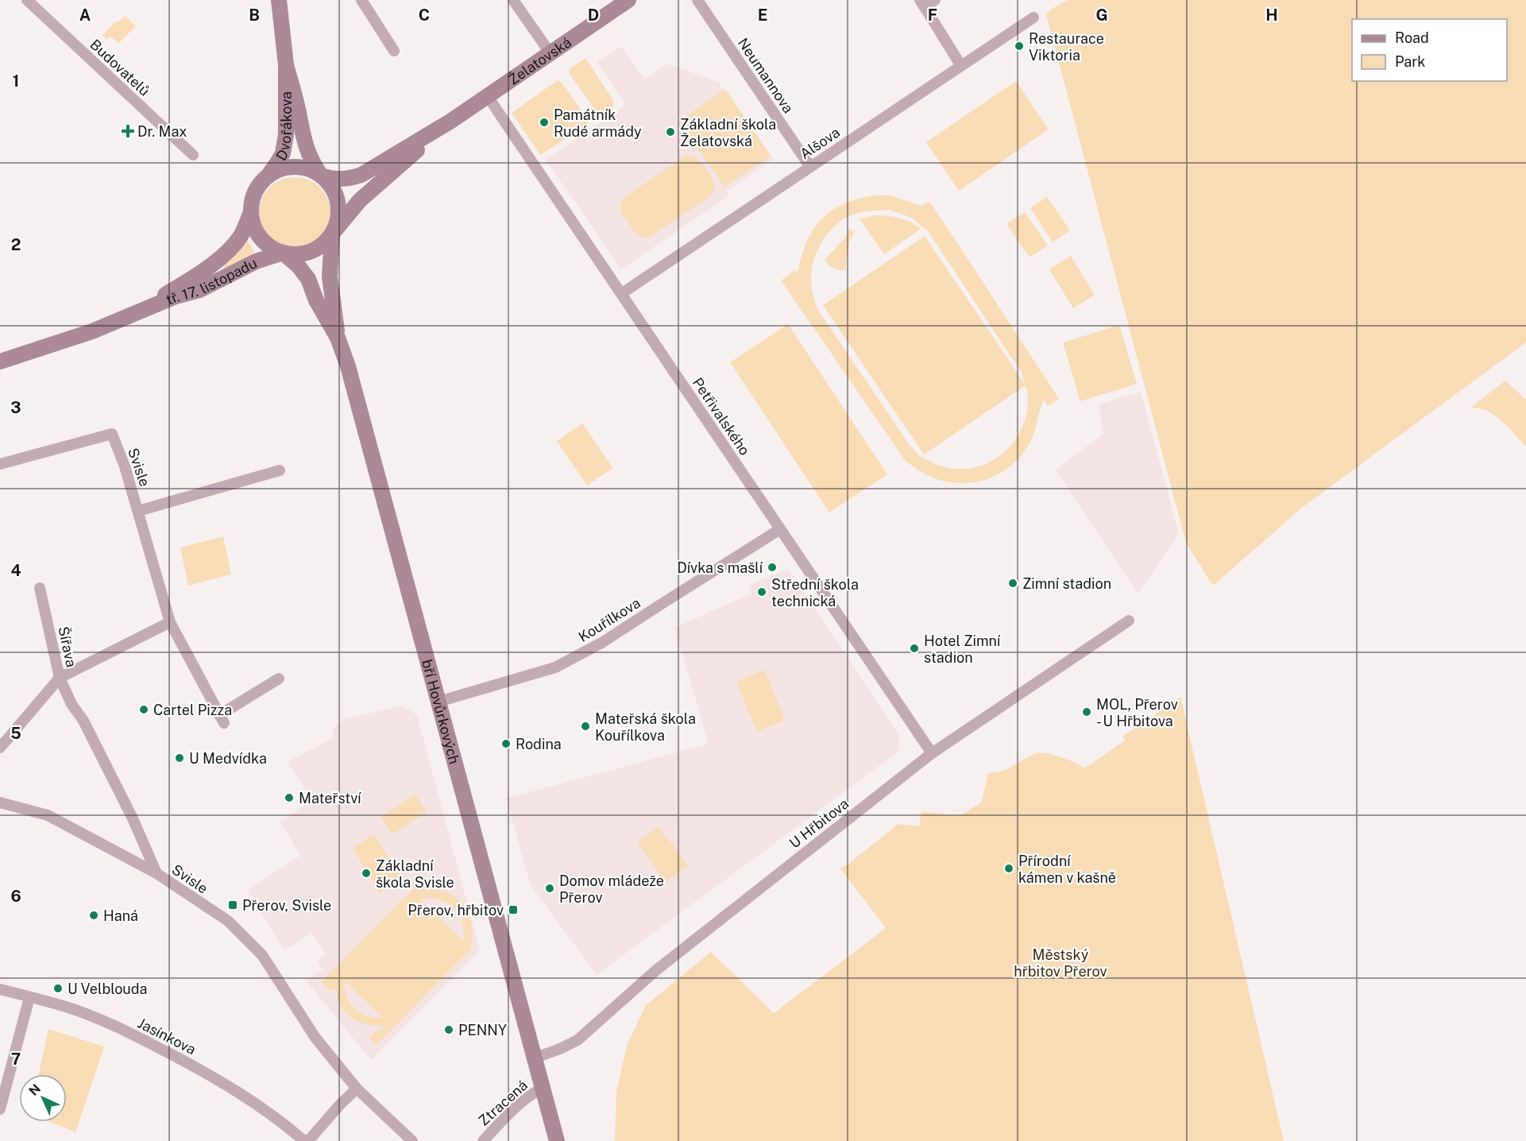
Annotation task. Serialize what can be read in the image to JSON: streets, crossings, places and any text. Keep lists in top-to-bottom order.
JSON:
{
  "streets": {
    "main road": [
      "Želatovská",
      "Dvořákova",
      "tř. 17. listopadu",
      "bří Hovůrkových"
    ],
    "street": [
      "Budovatelů",
      "Neumannova",
      "Alšova",
      "Petřivalského",
      "Svisle",
      "Kouřílkova",
      "Šířava",
      "U Hřbitova",
      "Jasínkova",
      "Ztracená"
    ]
  },
  "crossings": [
    ["Želatovská", "Dvořákova"],
    ["Želatovská", "tř. 17. listopadu"],
    ["Želatovská", "Petřivalského"],
    ["Želatovská", "bří Hovůrkových"],
    ["Neumannova", "Alšova"],
    ["Dvořákova", "tř. 17. listopadu"],
    ["Dvořákova", "bří Hovůrkových"],
    ["Alšova", "Petřivalského"],
    ["tř. 17. listopadu", "bří Hovůrkových"],
    ["Petřivalského", "Kouřílkova"],
    ["Petřivalského", "U Hřbitova"],
    ["Svisle", "Šířava"],
    ["Kouřílkova", "bří Hovůrkových"],
    ["bří Hovůrkových", "U Hřbitova"],
    ["bří Hovůrkových", "Ztracená"]
  ],
  "parks": ["Městský hřbitov Přerov"],
  "places": {
    "other": [
      "Restaurace Viktoria",
      "Památník Rudé armády",
      "Základní škola Želatovská",
      "Dívka s mašlí",
      "Zimní stadion",
      "Střední škola technická",
      "Hotel Zimní stadion",
      "Cartel Pizza",
      "MOL, Přerov - U Hřbitova",
      "Mateřská škola Kouřílkova",
      "Rodina",
      "U Medvídka",
      "Mateřství",
      "Přírodní kámen v kašně",
      "Základní škola Svisle",
      "Domov mládeže Přerov",
      "Haná",
      "U Velblouda",
      "PENNY"
    ],
    "health": ["Dr. Max"],
    "transit": ["Přerov, Svisle", "Přerov, hřbitov"]
  },
  "legend": ["Road", "Park"],
  "north": "top left",
  "grid": {
    "columns": [
      "A",
      "B",
      "C",
      "D",
      "E",
      "F",
      "G",
      "H"
    ],
    "rows": [
      "1",
      "2",
      "3",
      "4",
      "5",
      "6",
      "7"
    ]
  }
}
